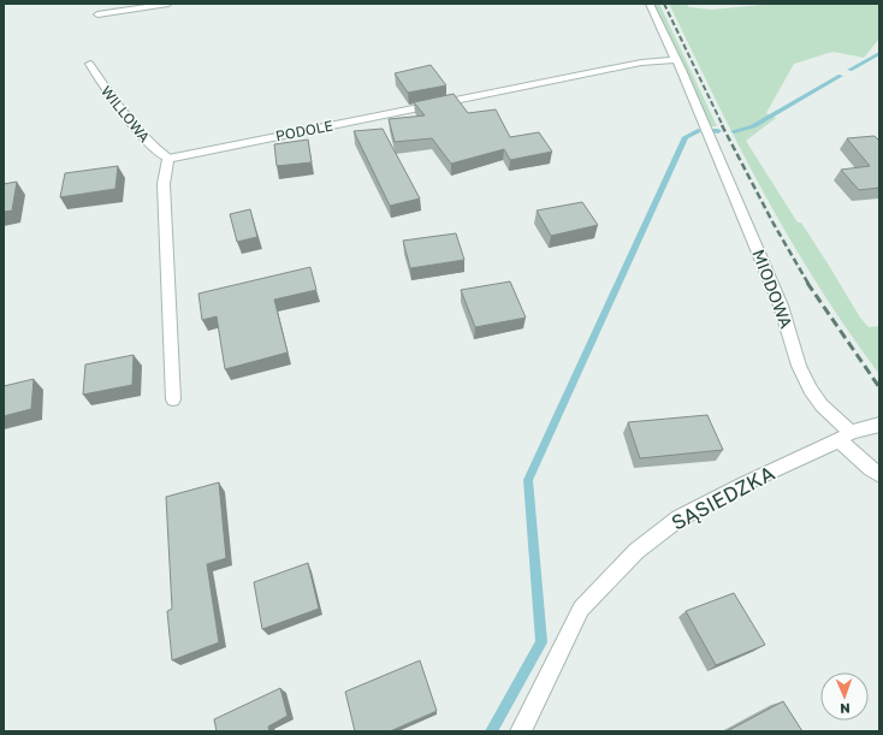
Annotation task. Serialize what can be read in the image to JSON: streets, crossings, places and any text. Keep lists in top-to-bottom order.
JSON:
{
  "streets": {
    "street": ["PODOLE", "MIODOWA", "SĄSIEDZKA"],
    "lane": ["WILLOWA"]
  },
  "crossings": [
    ["WILLOWA", "PODOLE"],
    ["PODOLE", "MIODOWA"],
    ["MIODOWA", "SĄSIEDZKA"]
  ],
  "north": "bottom"
}
